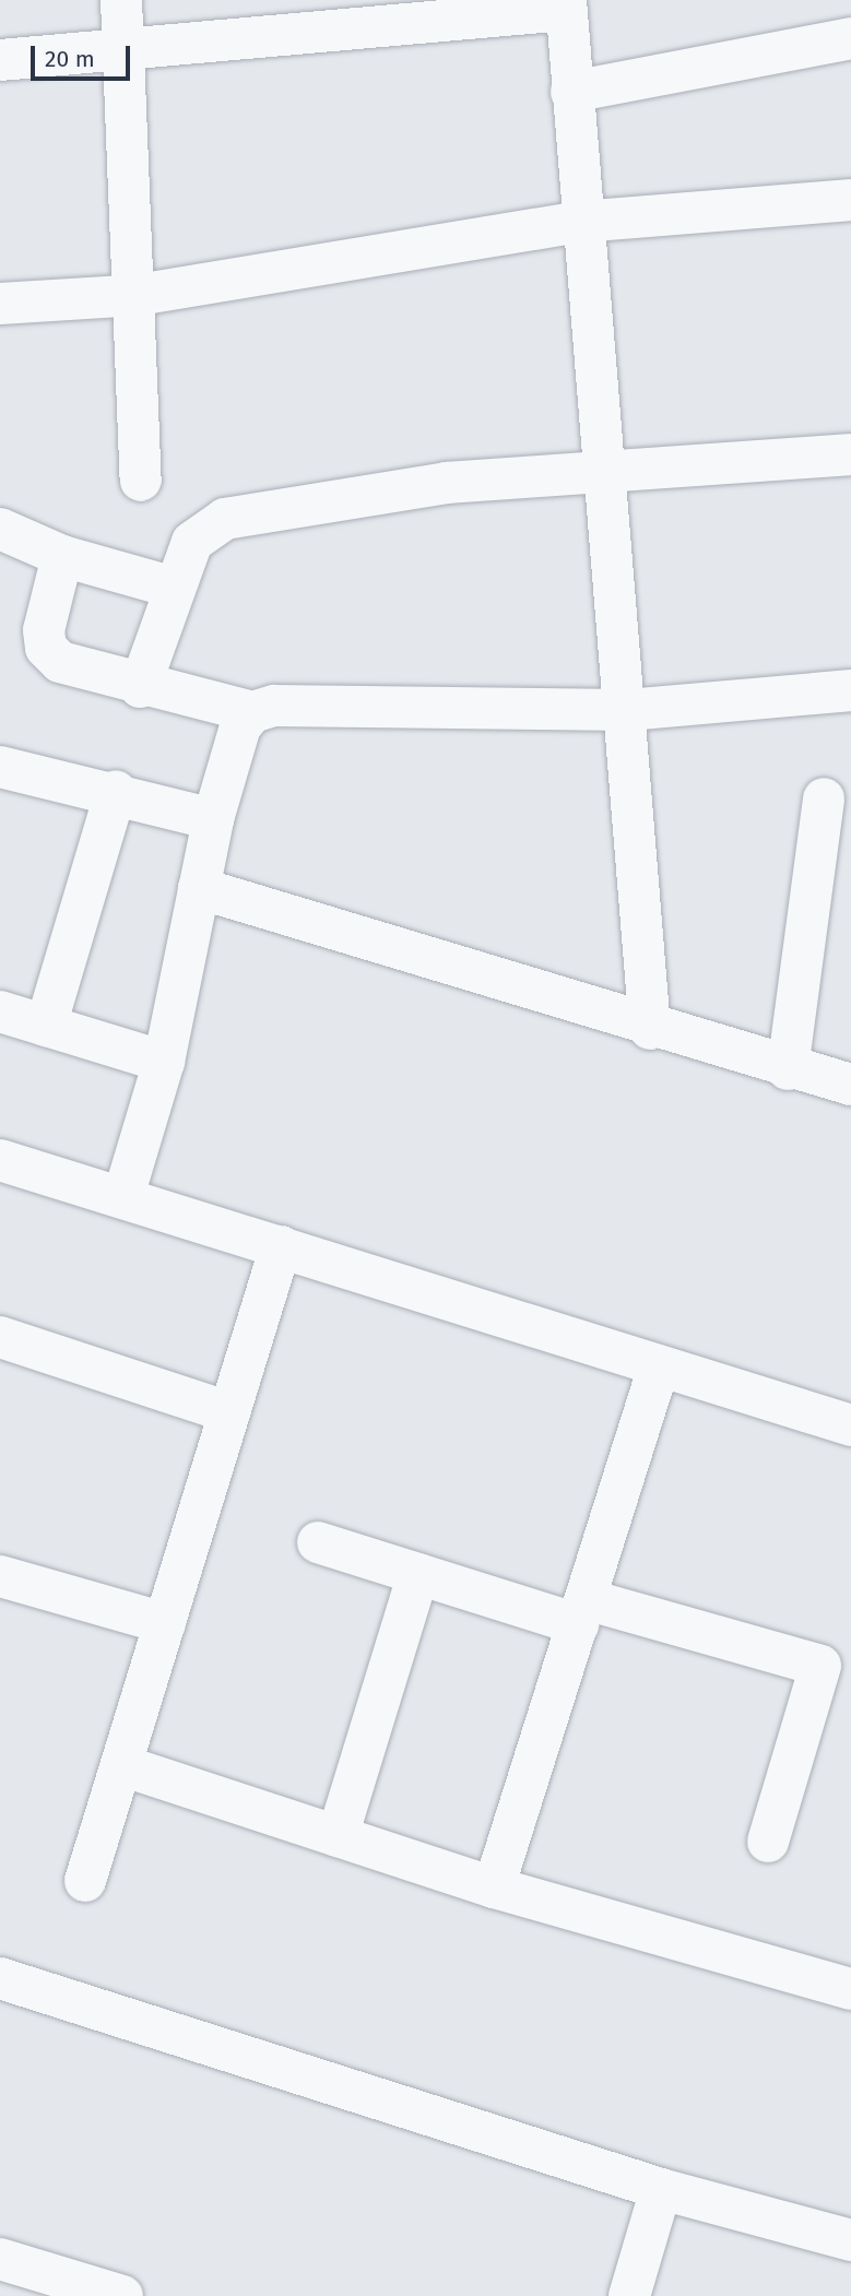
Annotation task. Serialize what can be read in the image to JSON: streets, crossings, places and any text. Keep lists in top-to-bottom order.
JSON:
{
  "scale_bar": "20 m"
}
